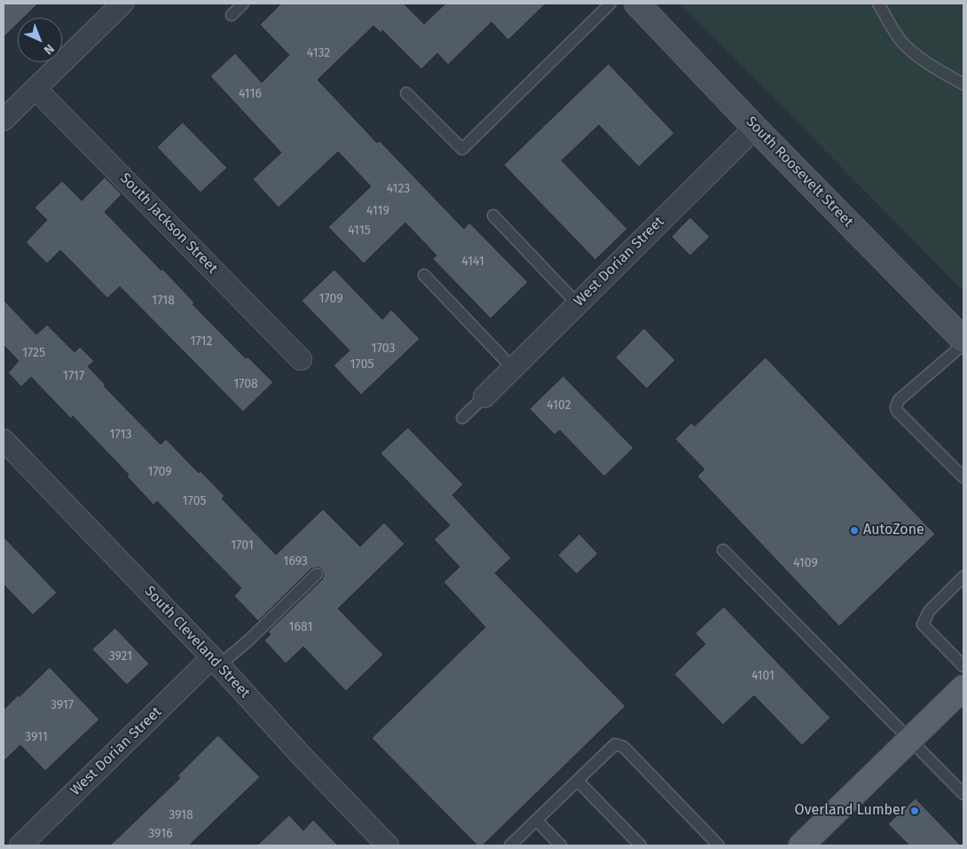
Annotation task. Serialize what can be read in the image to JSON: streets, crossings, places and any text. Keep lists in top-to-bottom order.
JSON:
{
  "streets": {
    "street": [
      "South Roosevelt Street",
      "South Jackson Street",
      "West Dorian Street",
      "South Cleveland Street"
    ]
  },
  "crossings": [
    ["South Roosevelt Street", "West Dorian Street"],
    ["West Dorian Street", "South Cleveland Street"]
  ],
  "places": ["AutoZone", "Overland Lumber"],
  "house_numbers": [
    "4132",
    "4116",
    "4123",
    "4119",
    "4115",
    "4141",
    "1709",
    "1718",
    "1712",
    "1703",
    "1725",
    "1705",
    "1717",
    "1708",
    "4102",
    "1713",
    "1709",
    "1705",
    "1701",
    "1693",
    "4109",
    "1681",
    "3921",
    "4101",
    "3917",
    "3911",
    "3918",
    "3916"
  ],
  "north": "bottom right"
}
